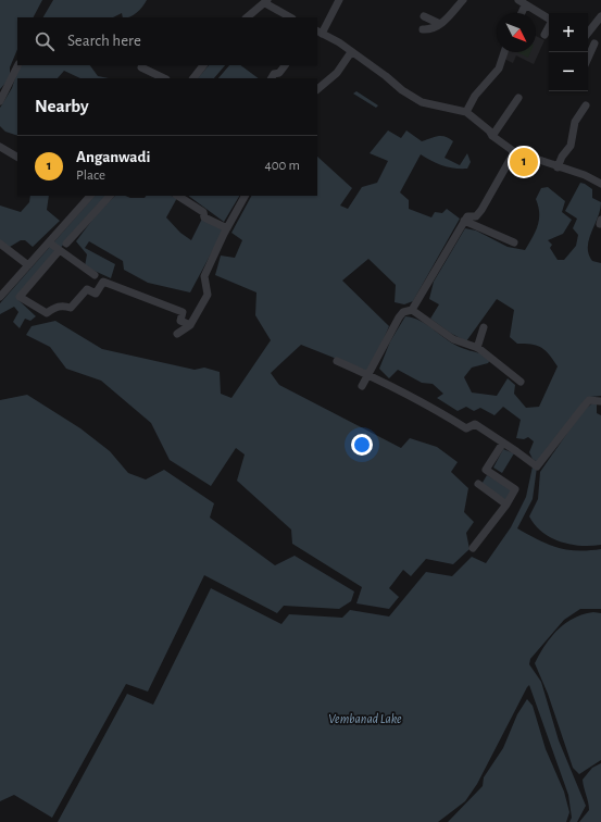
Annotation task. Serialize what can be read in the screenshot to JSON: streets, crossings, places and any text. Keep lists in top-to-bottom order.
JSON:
{
  "water": ["Vembanad Lake"],
  "north": "bottom right",
  "page": {
    "map_buttons": ["+", "−"],
    "search": "Search here",
    "heading": "Nearby",
    "list": [
      {
        "mark": "1",
        "name": "Anganwadi",
        "note": "Place",
        "value": "400 m"
      }
    ],
    "pins": "1"
  }
}
